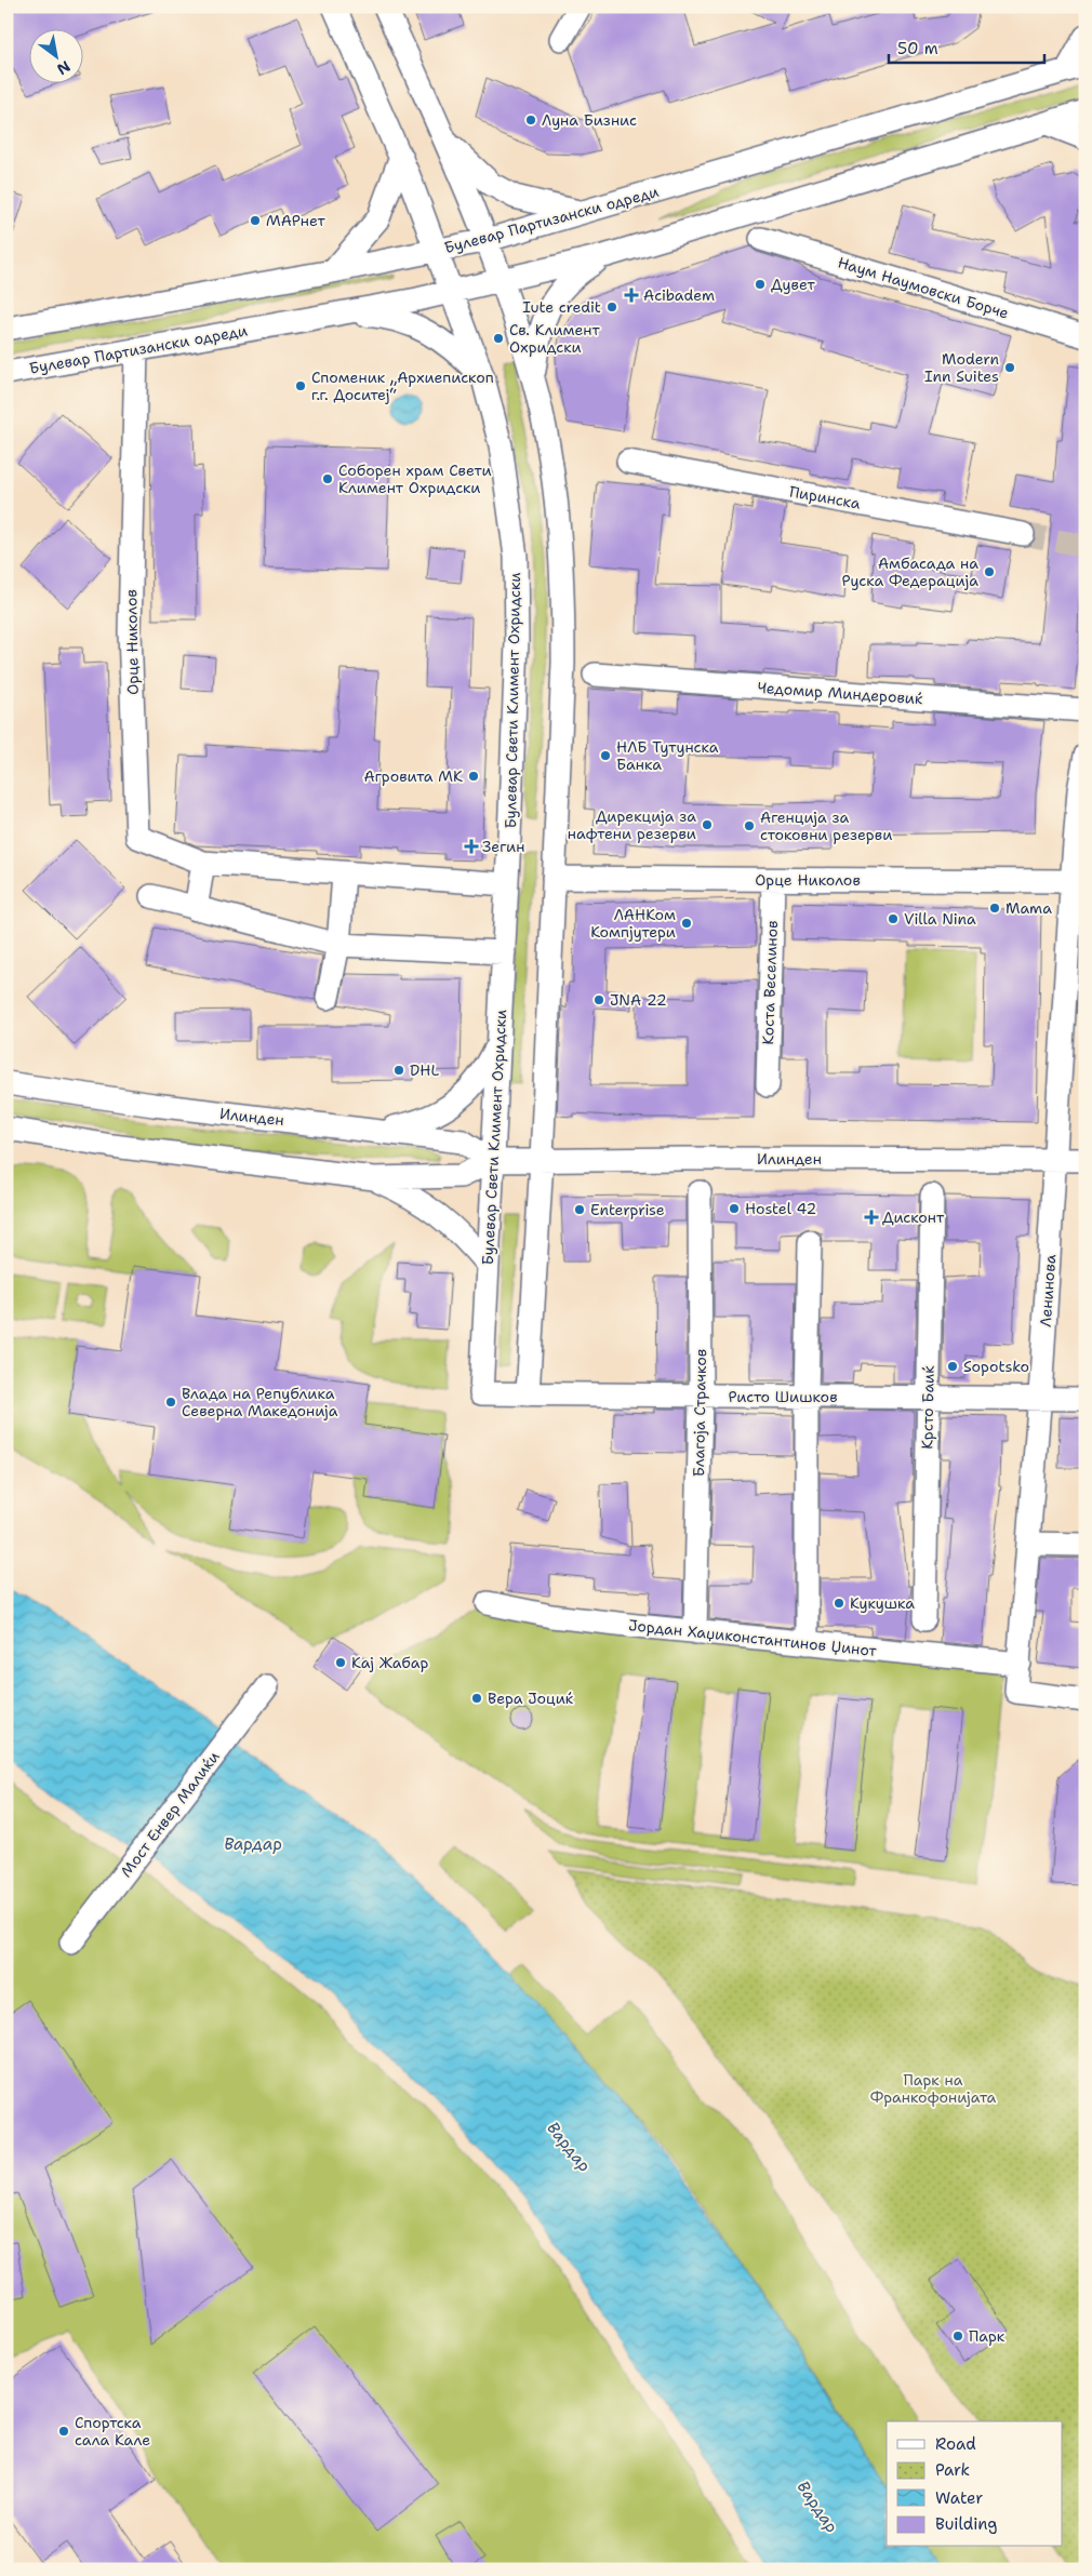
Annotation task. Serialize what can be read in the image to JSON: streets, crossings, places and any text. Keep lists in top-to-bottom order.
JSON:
{
  "streets": {
    "street": [
      "Булевар Партизански одреди",
      "Наум Наумовски Борче",
      "Пиринска",
      "Орце Николов",
      "Чедомир Миндеровиќ",
      "Булевар Свети Климент Охридски",
      "Коста Веселинов",
      "Илинден",
      "Ленинова",
      "Ристо Шишков",
      "Крсто Баиќ",
      "Благоја Страчков",
      "Јордан Хаџиконстантинов Џинот",
      "Мост Енвер Малиќи"
    ]
  },
  "crossings": [
    ["Булевар Партизански одреди", "Орце Николов"],
    ["Булевар Партизански одреди", "Булевар Свети Климент Охридски"],
    ["Орце Николов", "Булевар Свети Климент Охридски"],
    ["Орце Николов", "Коста Веселинов"],
    ["Орце Николов", "Ленинова"],
    ["Булевар Свети Климент Охридски", "Илинден"],
    ["Булевар Свети Климент Охридски", "Ристо Шишков"],
    ["Илинден", "Ленинова"],
    ["Ленинова", "Ристо Шишков"],
    ["Ленинова", "Јордан Хаџиконстантинов Џинот"],
    ["Ристо Шишков", "Крсто Баиќ"],
    ["Ристо Шишков", "Благоја Страчков"],
    ["Благоја Страчков", "Јордан Хаџиконстантинов Џинот"]
  ],
  "water": ["Вардар"],
  "parks": ["Парк на Франкофонијата"],
  "places": {
    "other": [
      "Луна Бизнис",
      "МАРнет",
      "Дувет",
      "Iute credit",
      "Св. Климент Охридски",
      "Modern Inn Suites",
      "Споменик „Архиепископ г.г. Доситеј“",
      "Соборен храм Свети Климент Охридски",
      "Aмбасада на Руска Федерациjа",
      "НЛБ Тутунска Банка",
      "Агровита МК",
      "Дирекција за нафтени резерви",
      "Агенција за стоковни резерви",
      "Mama",
      "Villa Nina",
      "ЛАНКом Компјутери",
      "JNA 22",
      "DHL",
      "Hostel 42",
      "Enterprise",
      "Sopotsko",
      "Влада на Република Северна Македонија",
      "Кукушка",
      "Кај Жабар",
      "Вера Јоциќ",
      "Парк",
      "Спортска сала Кале"
    ],
    "health": ["Acibadem", "Зегин", "Дисконт"]
  },
  "legend": [
    "Road",
    "Park",
    "Water",
    "Building"
  ],
  "scale_bar": "50 m",
  "north": "bottom right"
}
